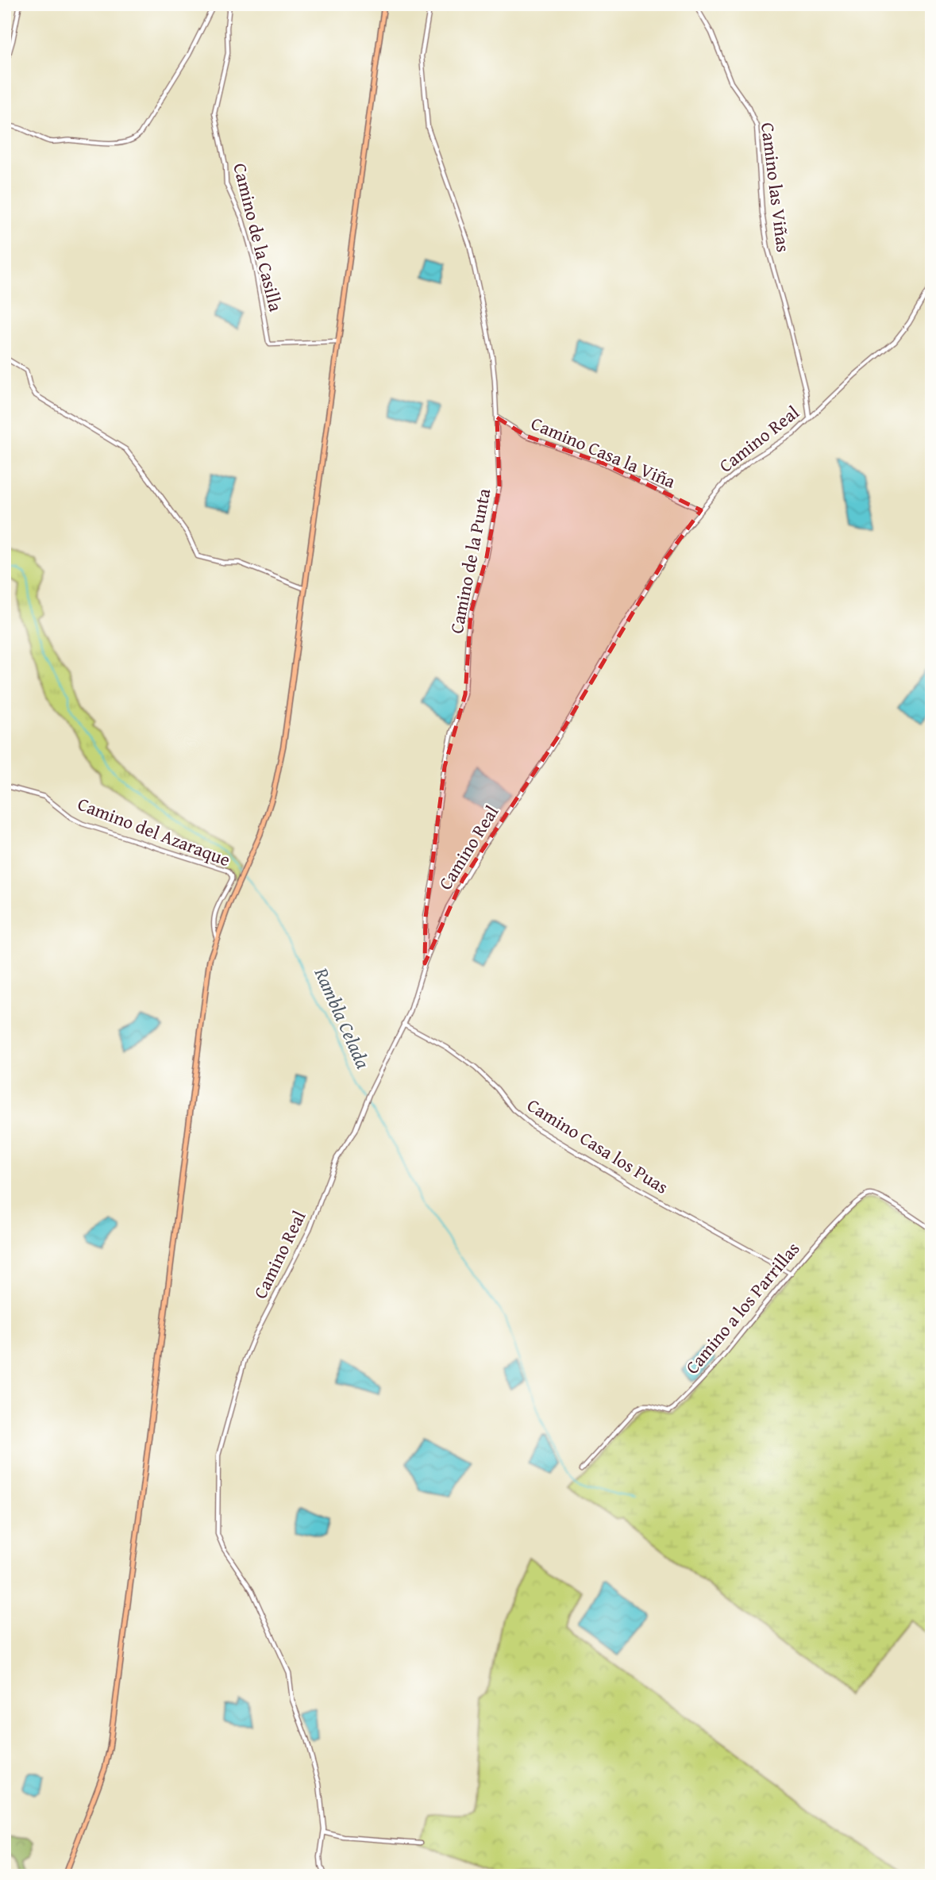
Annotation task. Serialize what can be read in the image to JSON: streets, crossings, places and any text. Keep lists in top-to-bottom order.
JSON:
{
  "streets": {
    "street": [
      "Camino las Viñas",
      "Camino de la Casilla",
      "Camino Real",
      "Camino Casa la Viña",
      "Camino de la Punta",
      "Camino del Azaraque",
      "Camino Casa los Puas",
      "Camino a los Parrillas"
    ]
  },
  "crossings": [
    ["Camino las Viñas", "Camino Real"],
    ["Camino Real", "Camino Casa la Viña"],
    ["Camino Real", "Camino de la Punta"],
    ["Camino Real", "Camino Casa los Puas"],
    ["Camino Casa la Viña", "Camino de la Punta"],
    ["Camino Casa los Puas", "Camino a los Parrillas"]
  ],
  "water": ["Rambla Celada"]
}
